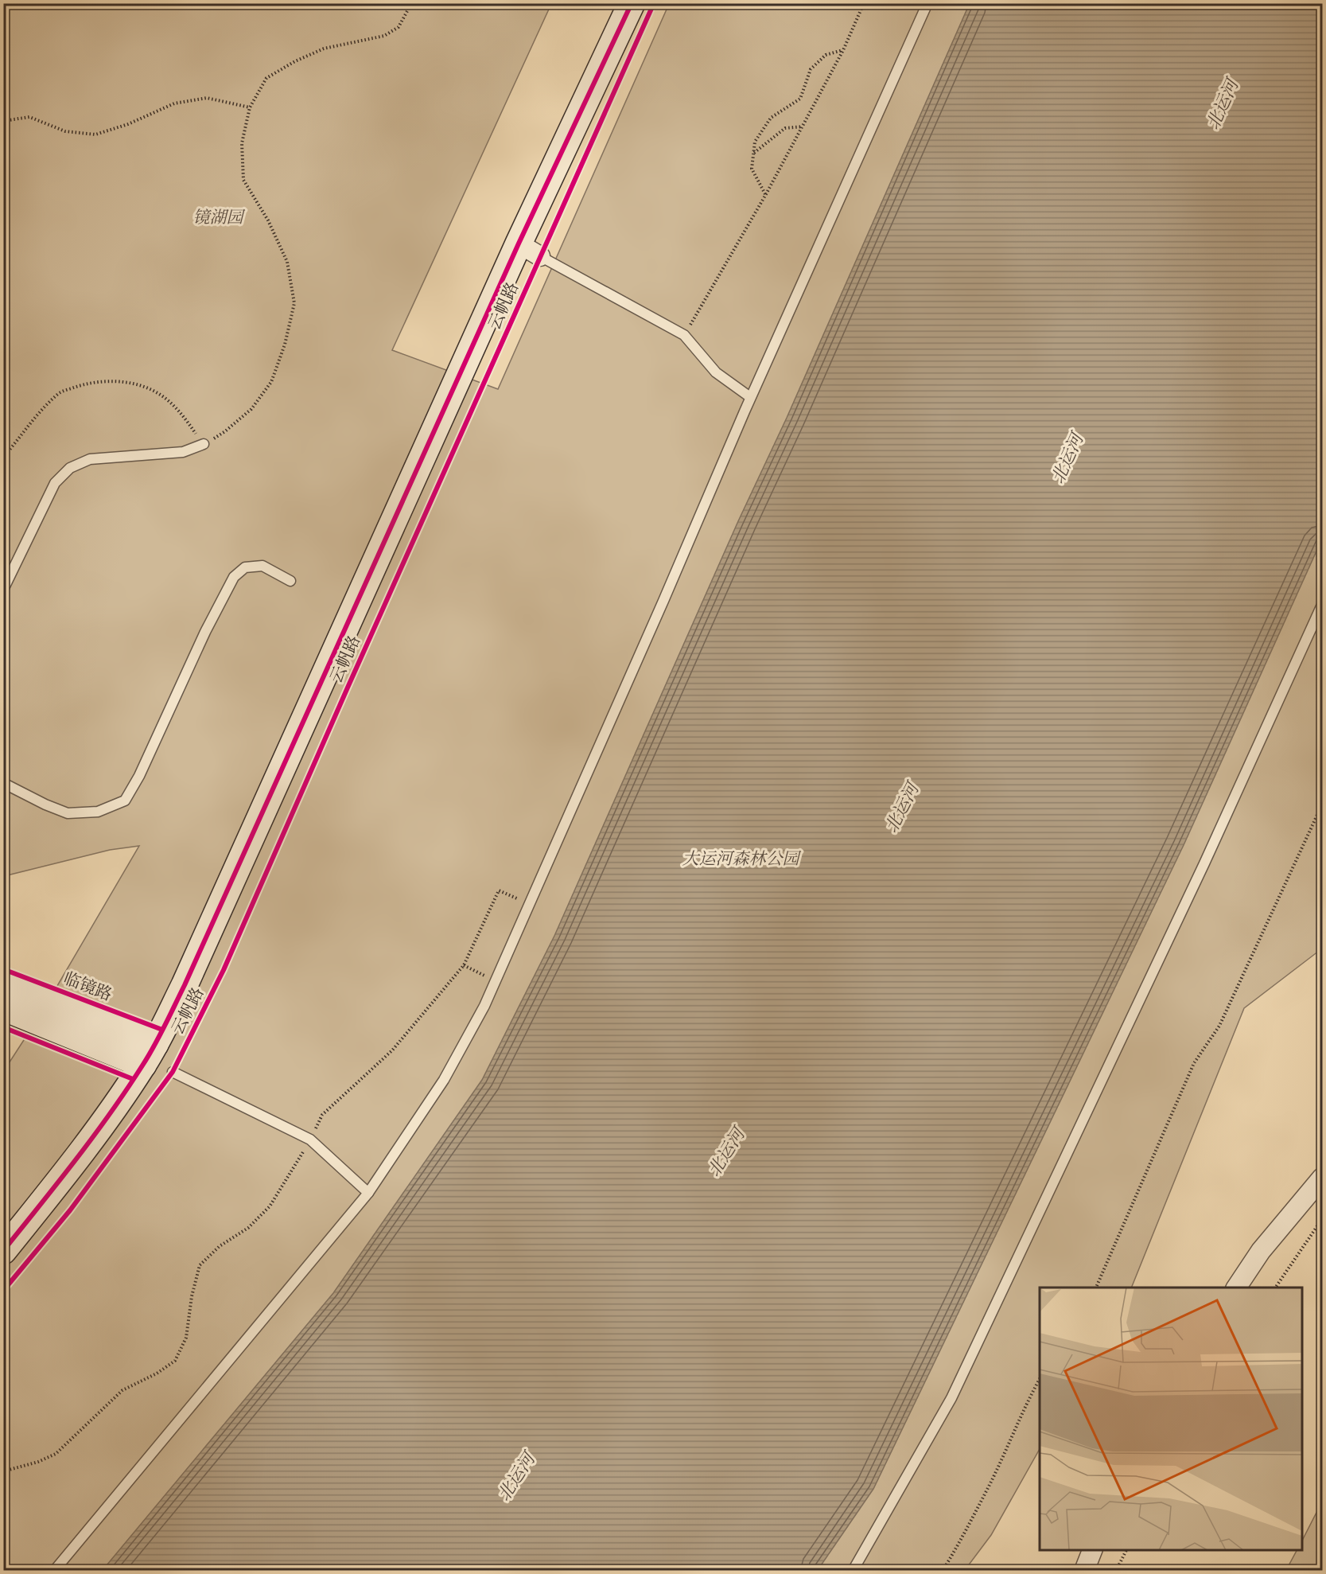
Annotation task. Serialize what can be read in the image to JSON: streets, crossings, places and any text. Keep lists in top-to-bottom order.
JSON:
{
  "streets": {
    "street": ["云帆路", "临镜路"]
  },
  "crossings": [
    ["云帆路", "临镜路"]
  ],
  "water": ["北运河"],
  "parks": ["镜湖园", "大运河森林公园"]
}
